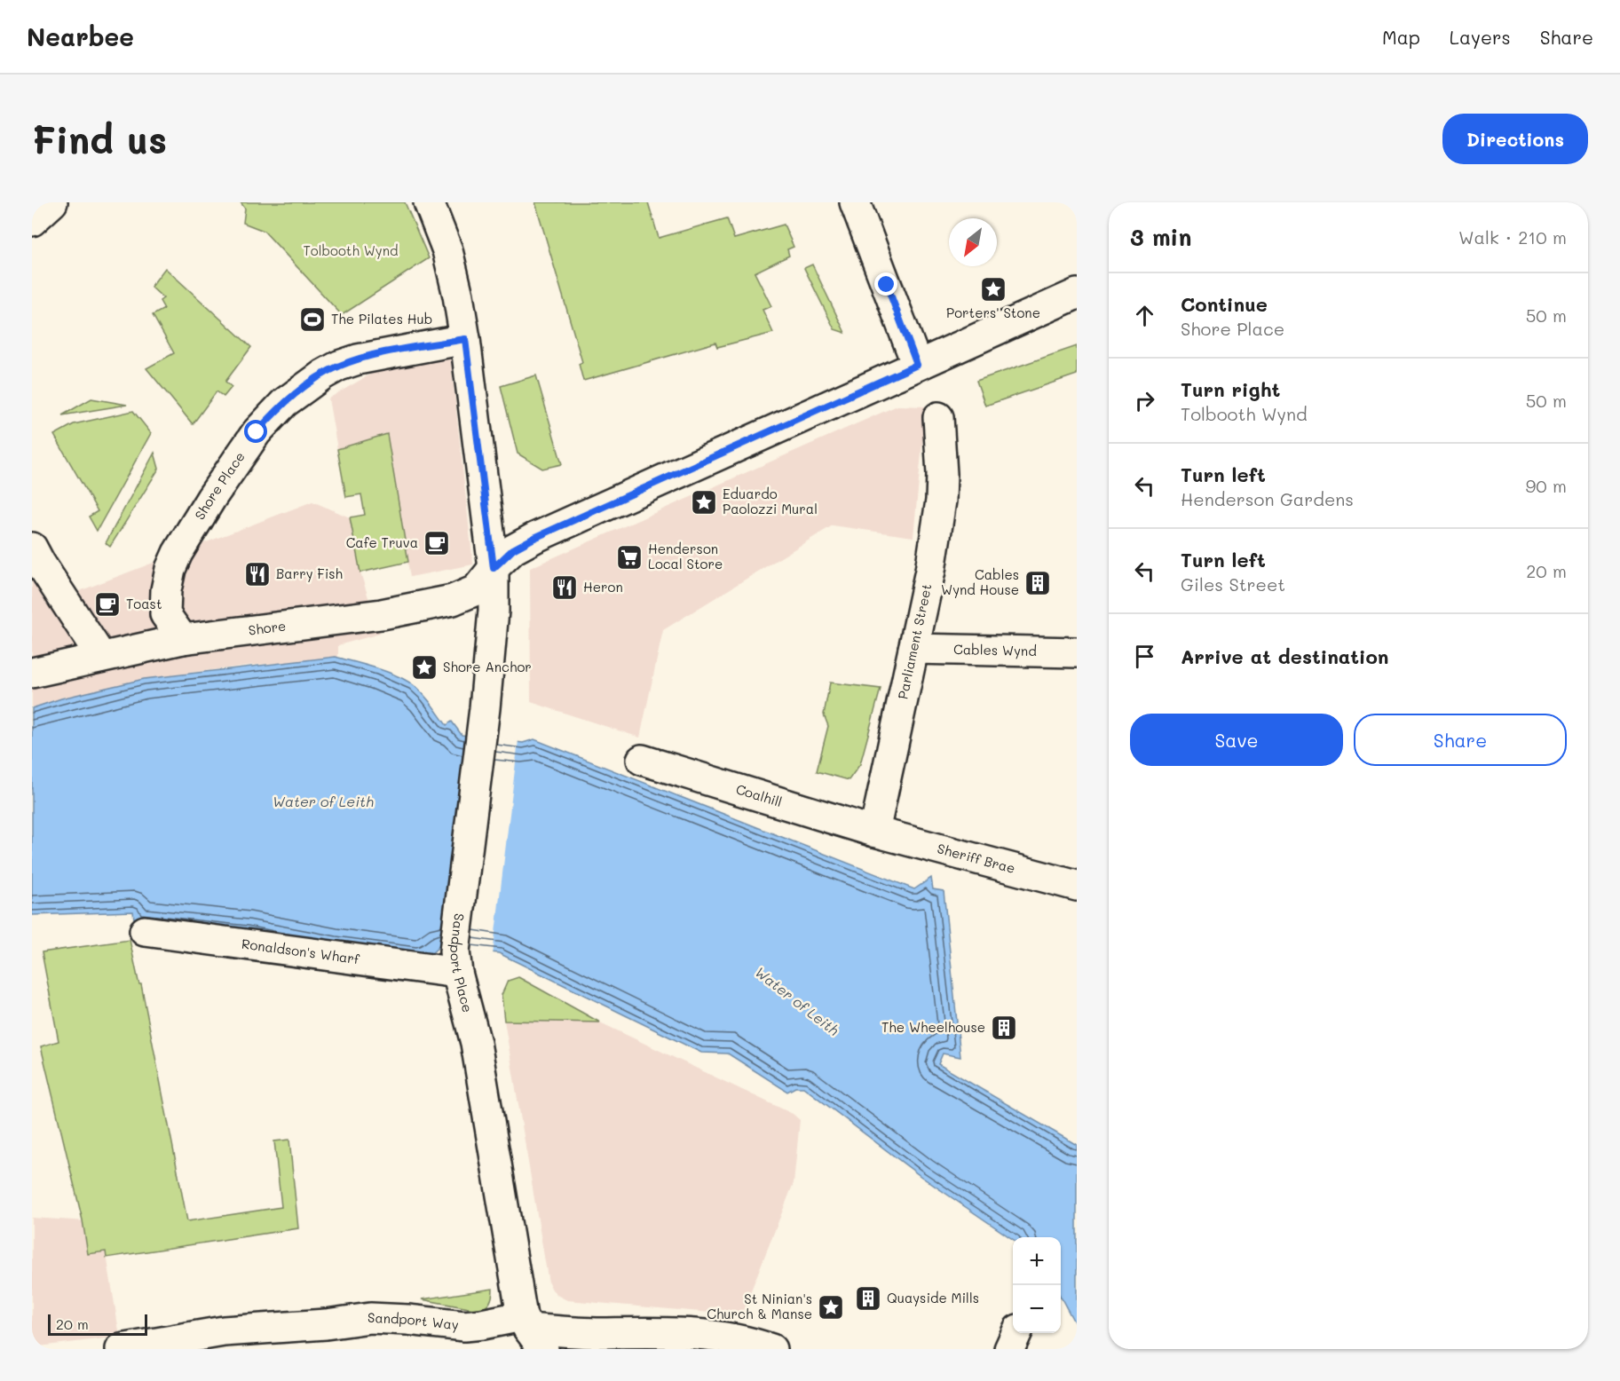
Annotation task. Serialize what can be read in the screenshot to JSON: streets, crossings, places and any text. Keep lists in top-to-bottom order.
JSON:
{
  "streets": {
    "street": [
      "Shore Place",
      "Shore",
      "Parliament Street",
      "Cables Wynd",
      "Coalhill",
      "Sheriff Brae",
      "Ronaldson's Wharf",
      "Sandport Place",
      "Sandport Way"
    ]
  },
  "crossings": [
    ["Shore Place", "Shore"],
    ["Shore", "Sandport Place"],
    ["Parliament Street", "Cables Wynd"],
    ["Parliament Street", "Coalhill"],
    ["Parliament Street", "Sheriff Brae"],
    ["Coalhill", "Sheriff Brae"],
    ["Ronaldson's Wharf", "Sandport Place"],
    ["Sandport Place", "Sandport Way"]
  ],
  "water": ["Water of Leith"],
  "parks": ["Tolbooth Wynd"],
  "places": {
    "place": [
      "Porters' Stone",
      "Eduardo Paolozzi Mural",
      "Shore Anchor",
      "St Ninian's Church & Manse"
    ],
    "sports": ["The Pilates Hub"],
    "cafe": ["Cafe Truva", "Toast"],
    "supermarket": ["Henderson Local Store"],
    "restaurant": ["Barry Fish", "Heron"],
    "building": ["Cables Wynd House", "The Wheelhouse", "Quayside Mills"]
  },
  "scale_bar": "20 m",
  "north": "bottom left",
  "page": {
    "header": "Nearbee",
    "nav": ["Map", "Layers", "Share"],
    "buttons": [
      "Directions",
      ["Save", "Share"]
    ],
    "title": "Find us",
    "heading": ["3 min", "Walk · 210 m"],
    "list": [
      ["Continue", "Shore Place", "50 m"],
      ["Turn right", "Tolbooth Wynd", "50 m"],
      ["Turn left", "Henderson Gardens", "90 m"],
      ["Turn left", "Giles Street", "20 m"],
      "Arrive at destination"
    ],
    "map_buttons": ["+", "−"],
    "scale": "20 m"
  }
}
